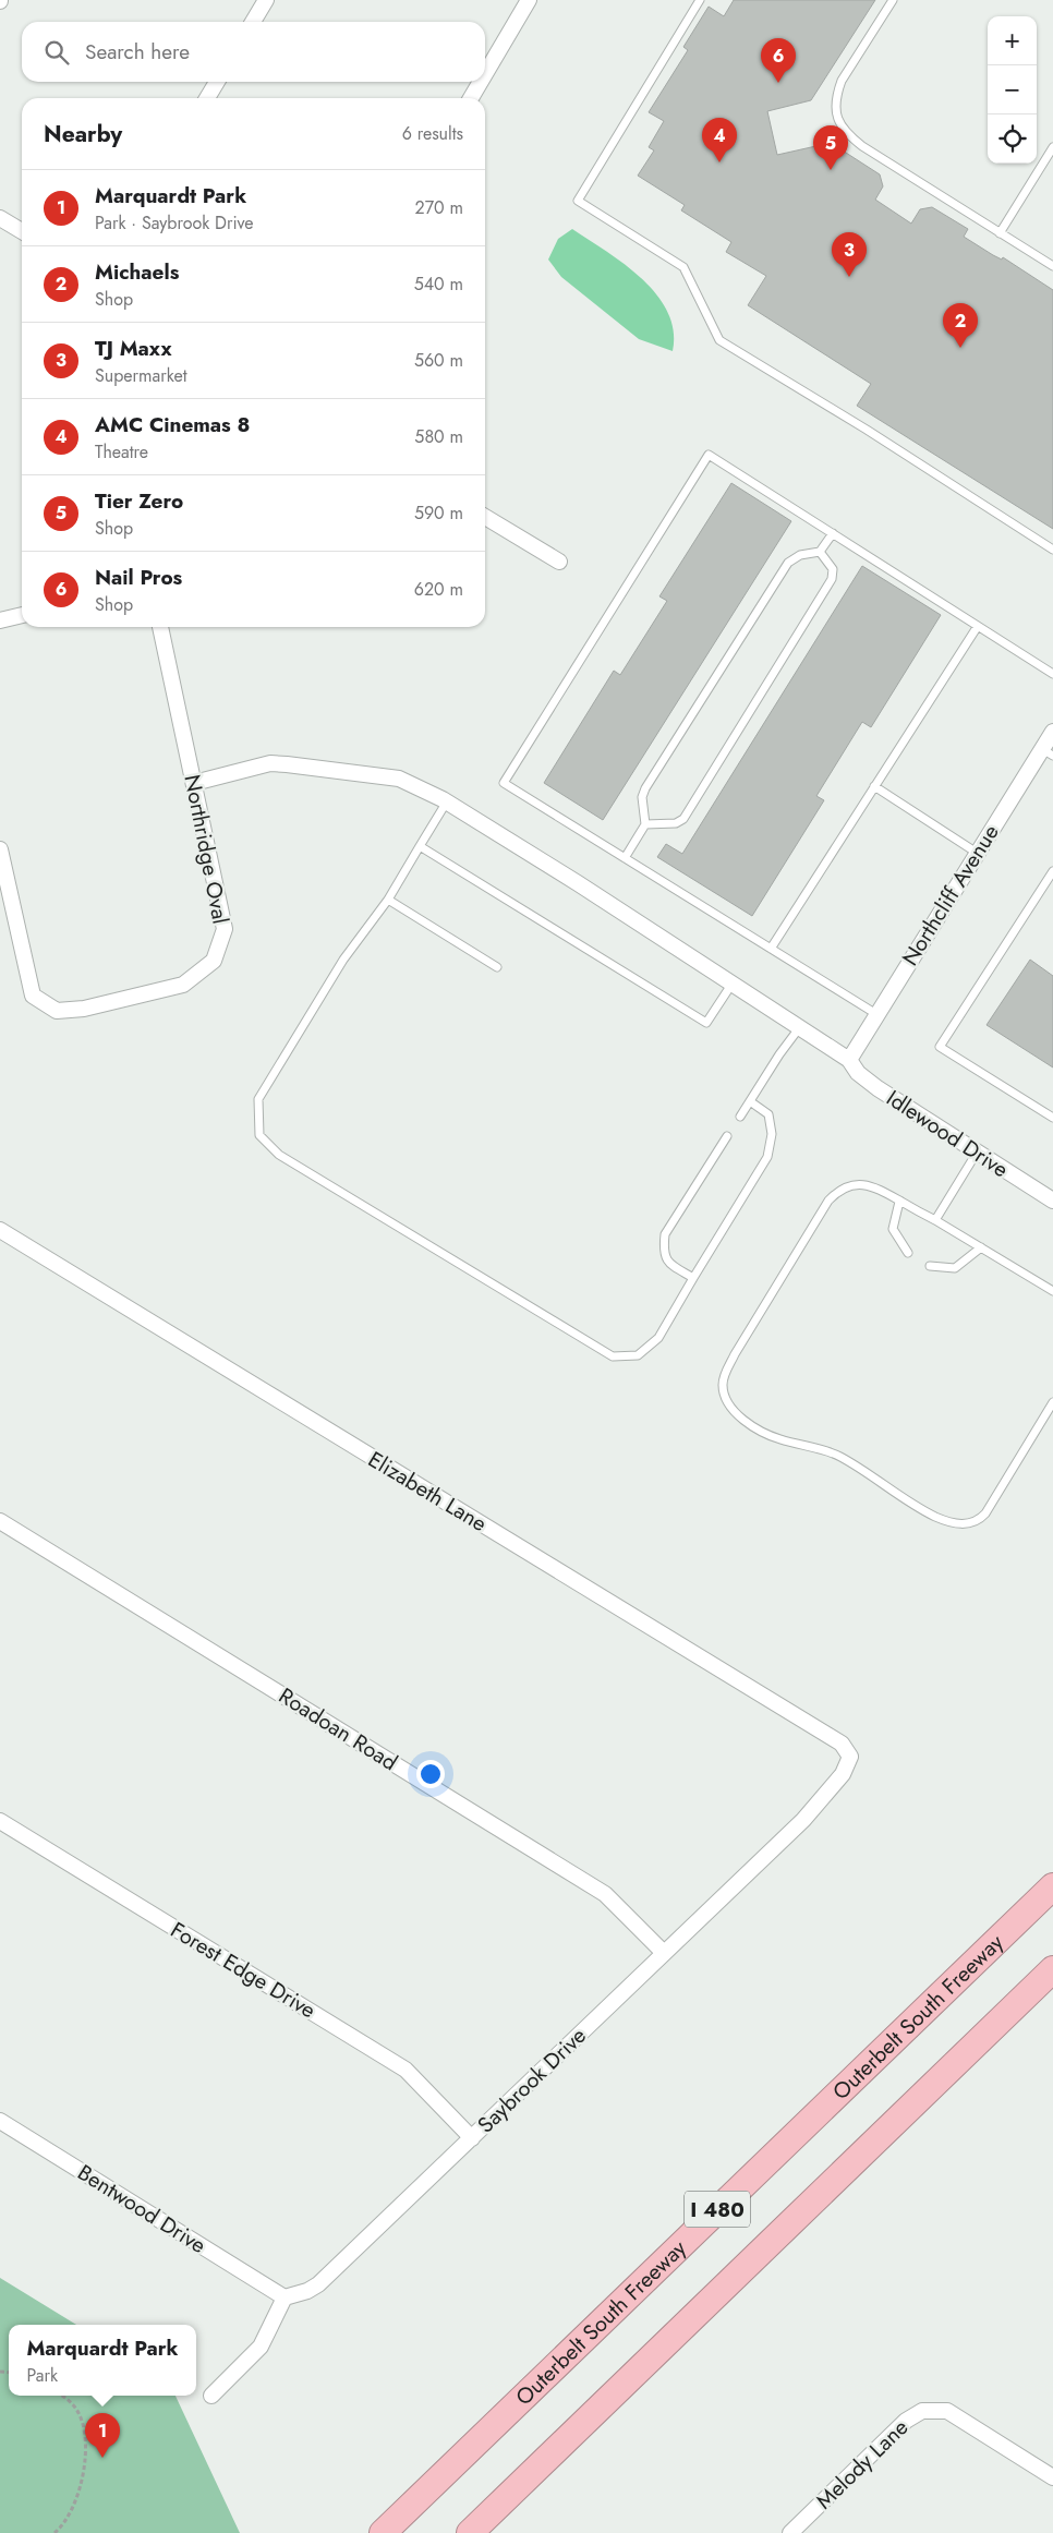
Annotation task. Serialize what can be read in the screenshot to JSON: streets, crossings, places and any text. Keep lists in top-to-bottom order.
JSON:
{
  "streets": {
    "highway": ["Outerbelt South Freeway", "I 480"],
    "street": [
      "Northridge Oval",
      "Northcliff Avenue",
      "Idlewood Drive",
      "Elizabeth Lane",
      "Roadoan Road",
      "Forest Edge Drive",
      "Saybrook Drive",
      "Bentwood Drive",
      "Melody Lane"
    ]
  },
  "crossings": [
    ["Northridge Oval", "Idlewood Drive"],
    ["Northcliff Avenue", "Idlewood Drive"],
    ["Elizabeth Lane", "Saybrook Drive"],
    ["Roadoan Road", "Saybrook Drive"],
    ["Forest Edge Drive", "Saybrook Drive"],
    ["Saybrook Drive", "Bentwood Drive"]
  ],
  "page": {
    "map_buttons": ["+", "−"],
    "search": "Search here",
    "pins": [
      "6",
      "4",
      "5",
      "3",
      "2",
      "1"
    ],
    "heading": ["Nearby", "6 results"],
    "list": [
      {
        "mark": "1",
        "name": "Marquardt Park",
        "note": "Park · Saybrook Drive",
        "value": "270 m"
      },
      {
        "mark": "2",
        "name": "Michaels",
        "note": "Shop",
        "value": "540 m"
      },
      {
        "mark": "3",
        "name": "TJ Maxx",
        "note": "Supermarket",
        "value": "560 m"
      },
      {
        "mark": "4",
        "name": "AMC Cinemas 8",
        "note": "Theatre",
        "value": "580 m"
      },
      {
        "mark": "5",
        "name": "Tier Zero",
        "note": "Shop",
        "value": "590 m"
      },
      {
        "mark": "6",
        "name": "Nail Pros",
        "note": "Shop",
        "value": "620 m"
      }
    ],
    "popup": ["Marquardt Park", "Park"]
  }
}
